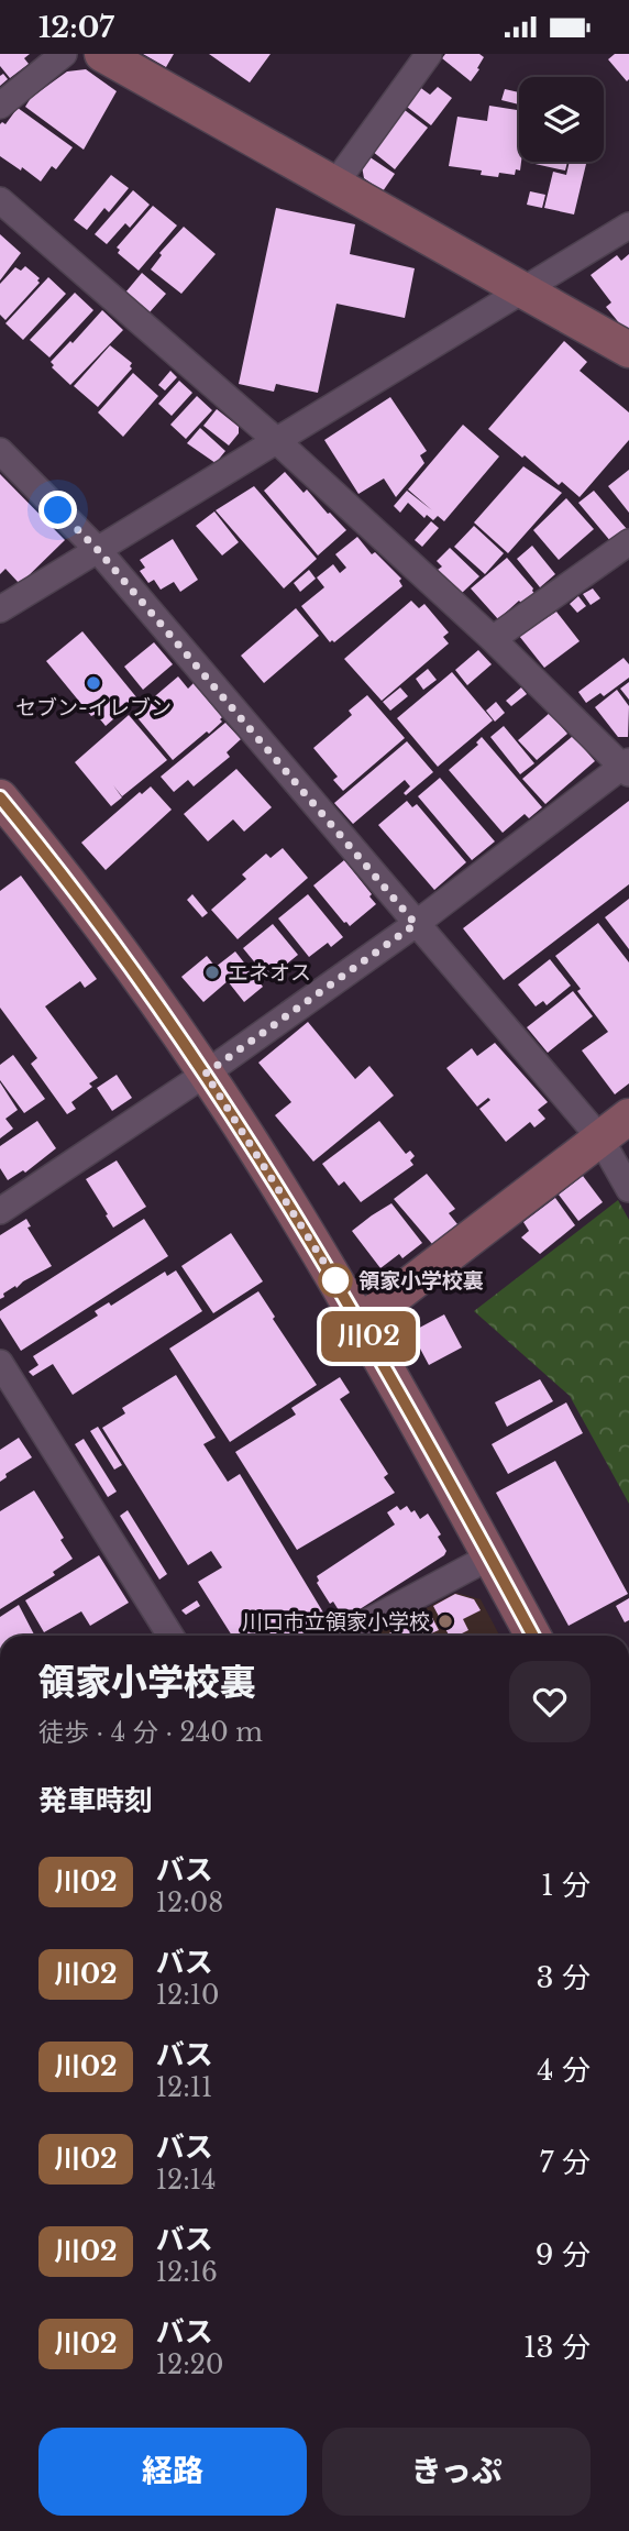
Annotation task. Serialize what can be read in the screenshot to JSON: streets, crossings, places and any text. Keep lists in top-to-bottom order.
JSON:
{
  "places": [
    "セブン-イレブン",
    "エネオス",
    "領家小学校裏",
    "川口市立領家小学校"
  ],
  "lines": ["bus line 川02"],
  "page": {
    "status": "12:07",
    "on_map": "川02",
    "heading": [
      ["領家小学校裏", "徒歩 · 4 分 · 240 m"],
      "発車時刻"
    ],
    "list": [
      {
        "mark": "川02",
        "name": "バス",
        "note": "12:08",
        "value": "1 分"
      },
      {
        "mark": "川02",
        "name": "バス",
        "note": "12:10",
        "value": "3 分"
      },
      {
        "mark": "川02",
        "name": "バス",
        "note": "12:11",
        "value": "4 分"
      },
      {
        "mark": "川02",
        "name": "バス",
        "note": "12:14",
        "value": "7 分"
      },
      {
        "mark": "川02",
        "name": "バス",
        "note": "12:16",
        "value": "9 分"
      },
      {
        "mark": "川02",
        "name": "バス",
        "note": "12:20",
        "value": "13 分"
      }
    ],
    "buttons": ["経路", "きっぷ"]
  }
}
